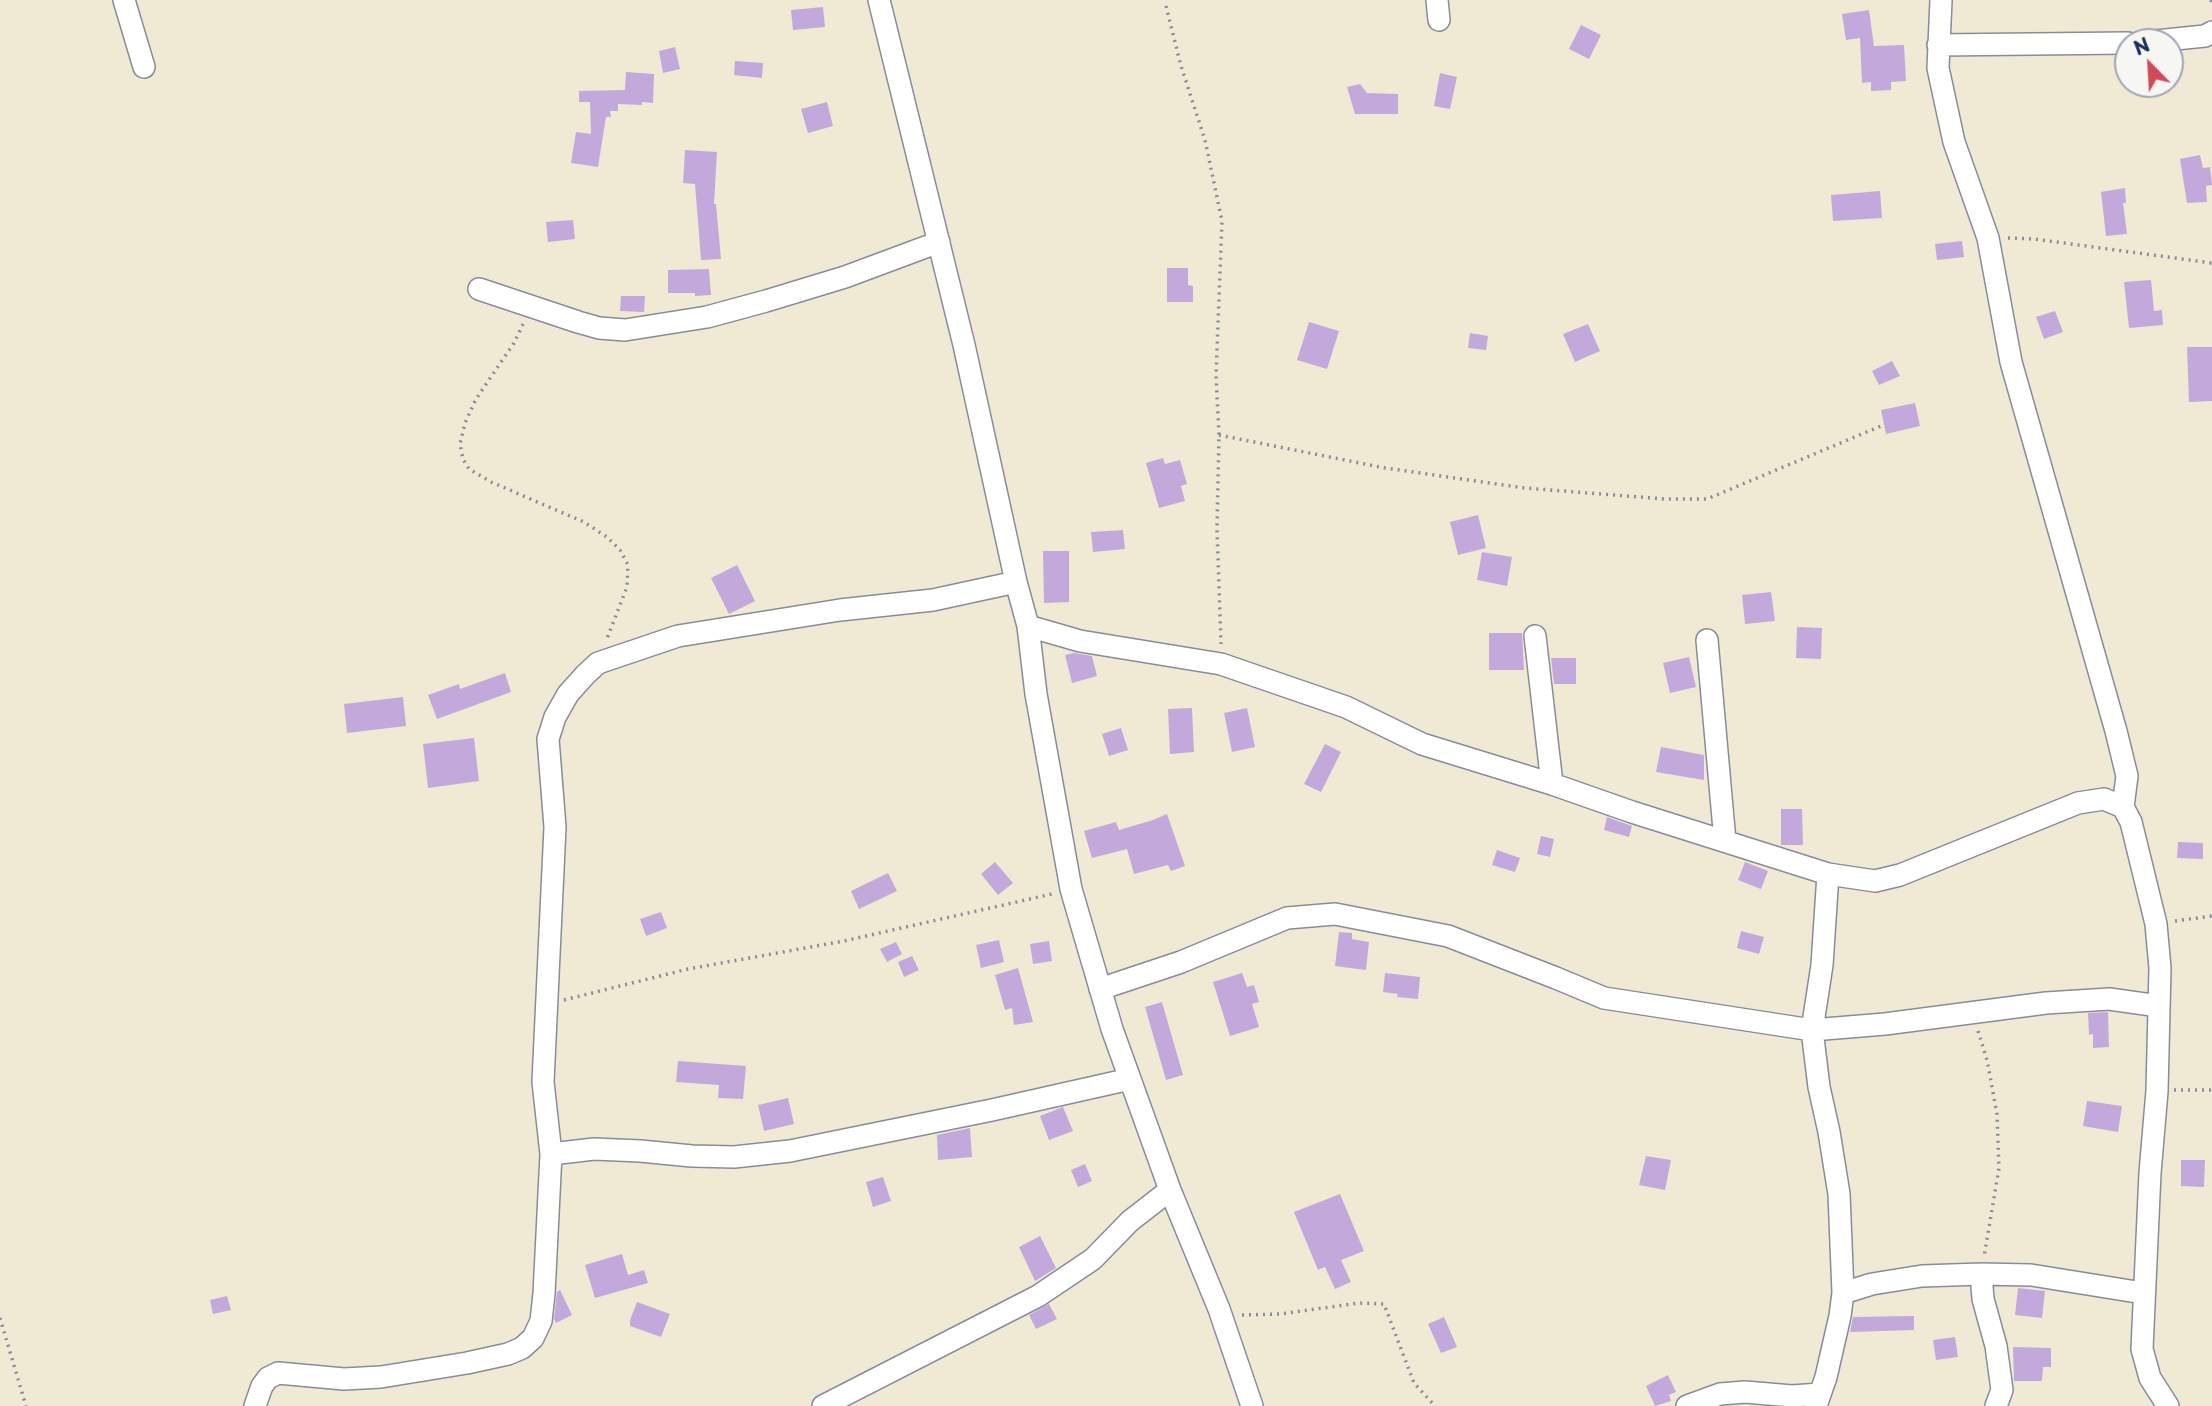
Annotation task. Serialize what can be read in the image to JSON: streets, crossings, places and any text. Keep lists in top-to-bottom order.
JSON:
{
  "north": "top left"
}
